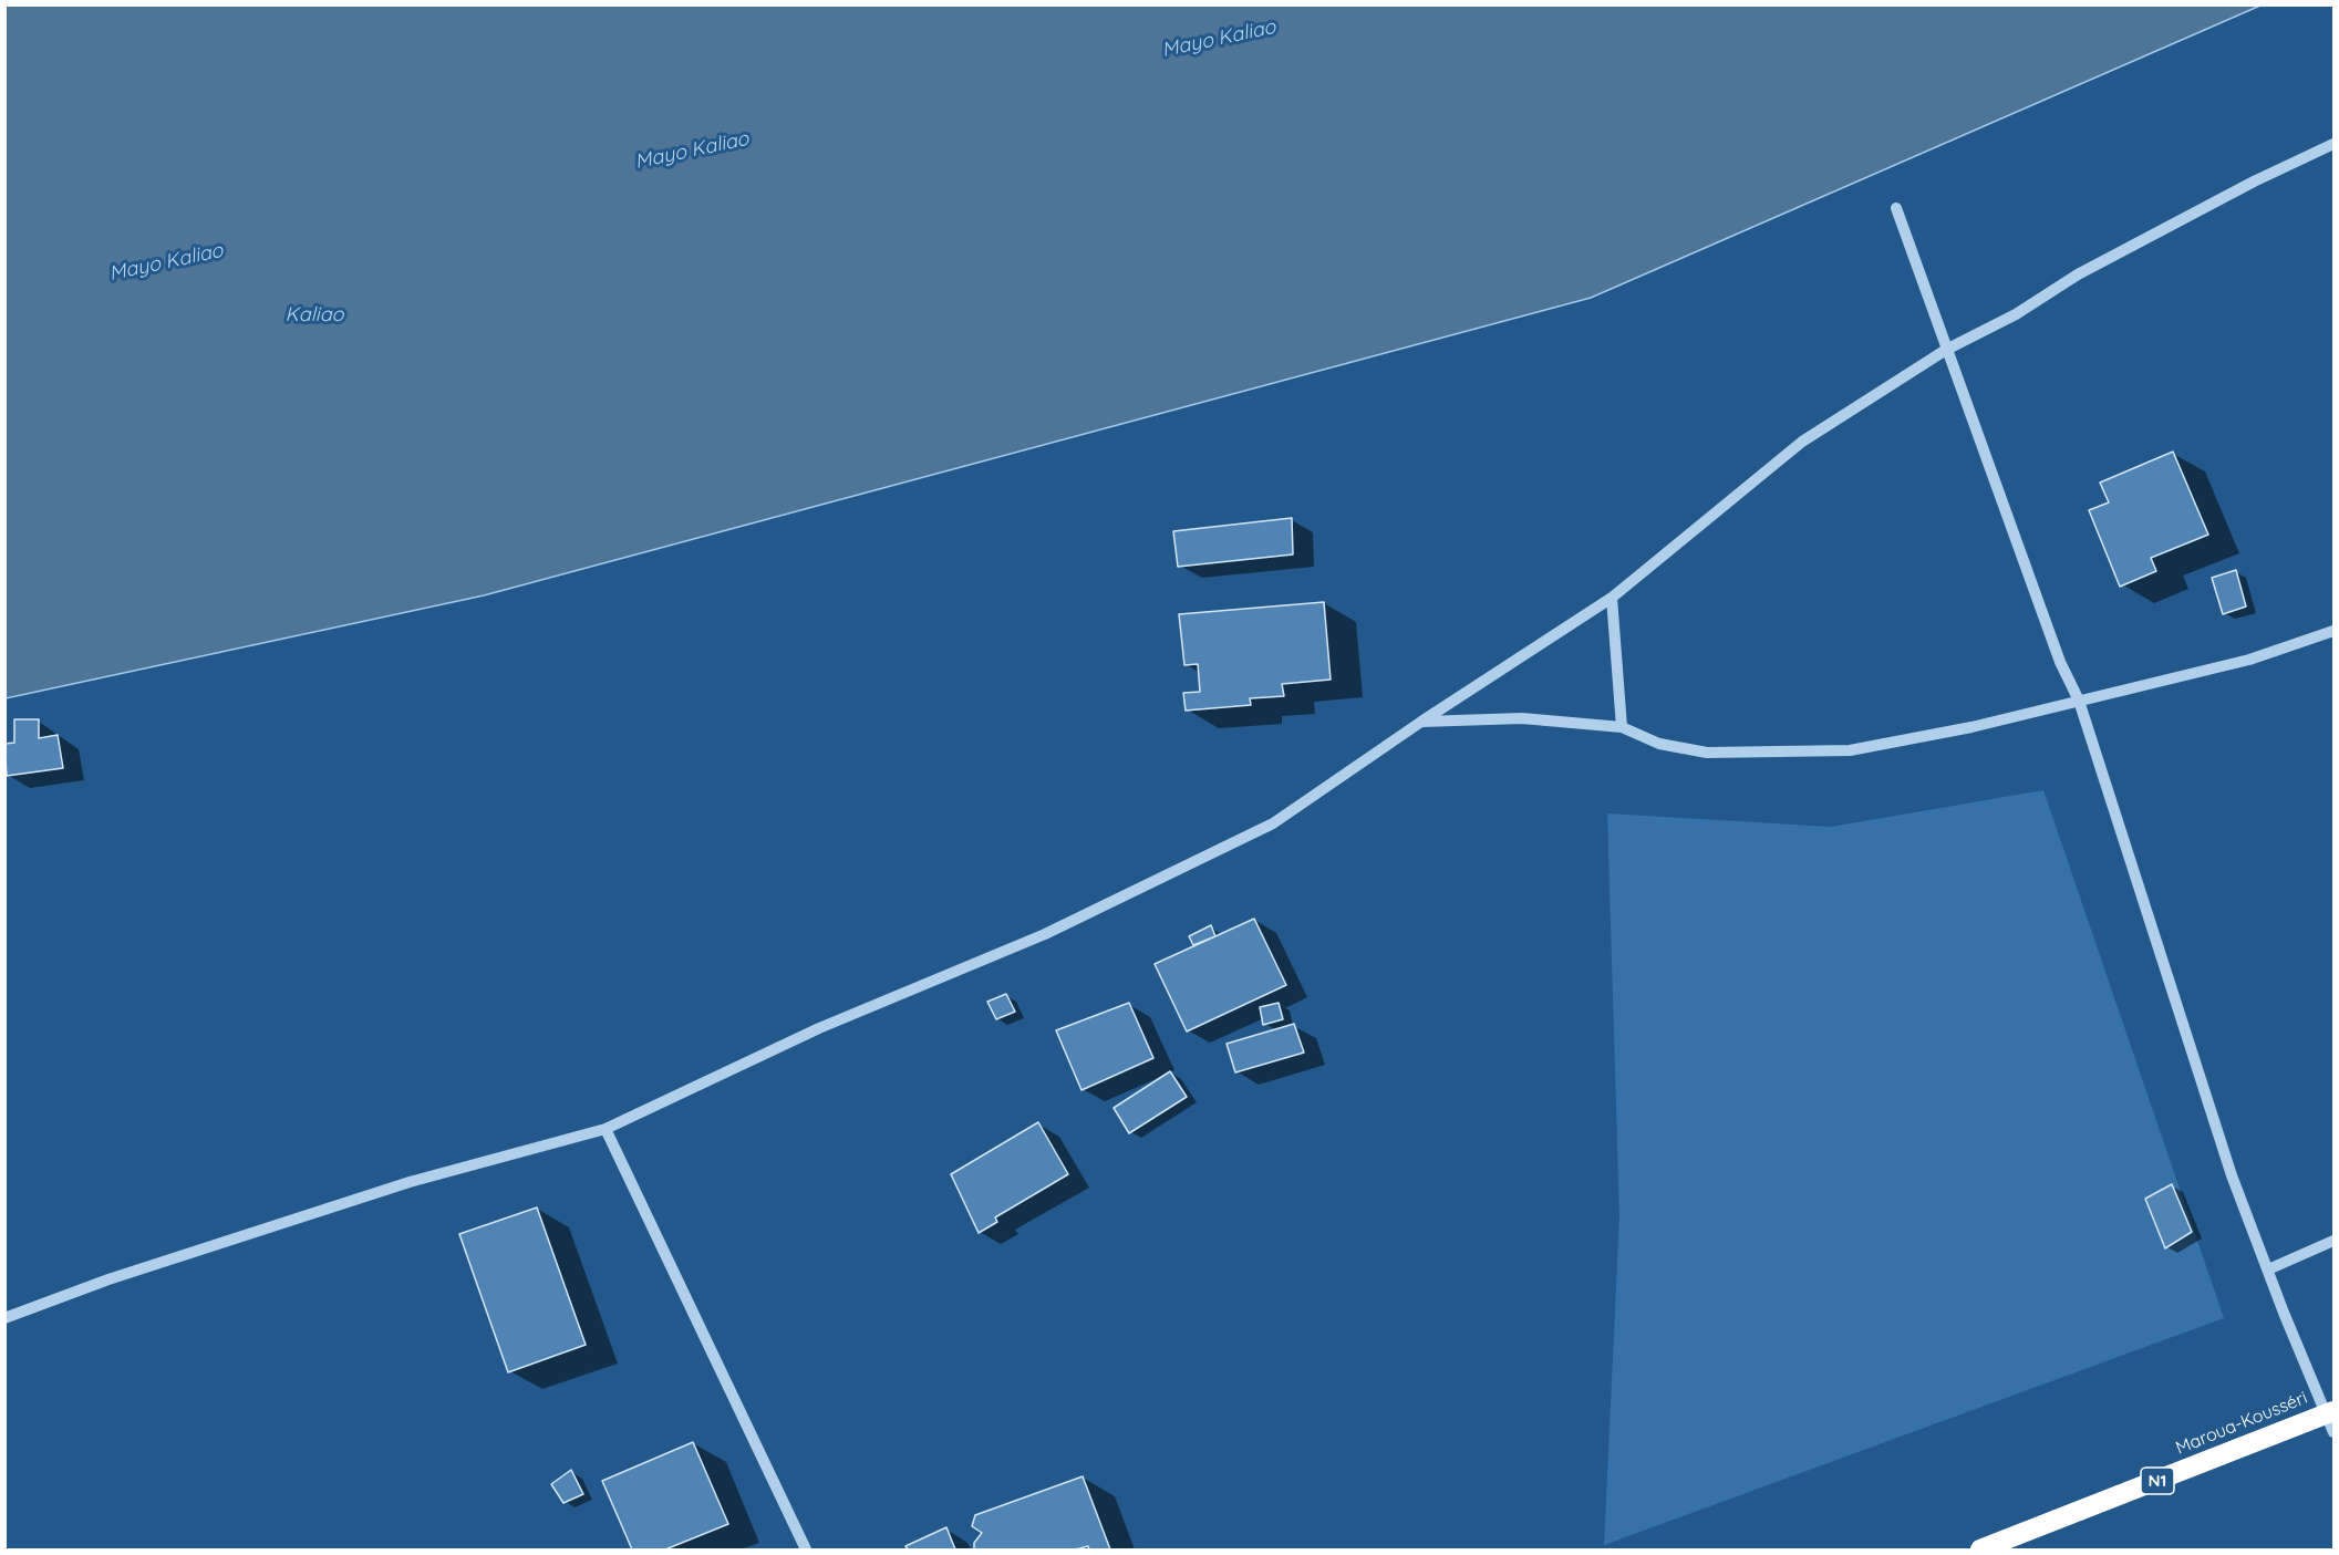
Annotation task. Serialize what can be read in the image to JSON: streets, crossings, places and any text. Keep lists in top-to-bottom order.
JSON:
{
  "streets": {
    "highway": ["Maroua-Kousséri", "N1"]
  },
  "water": ["Mayo Kaliao", "Kaliao"]
}
